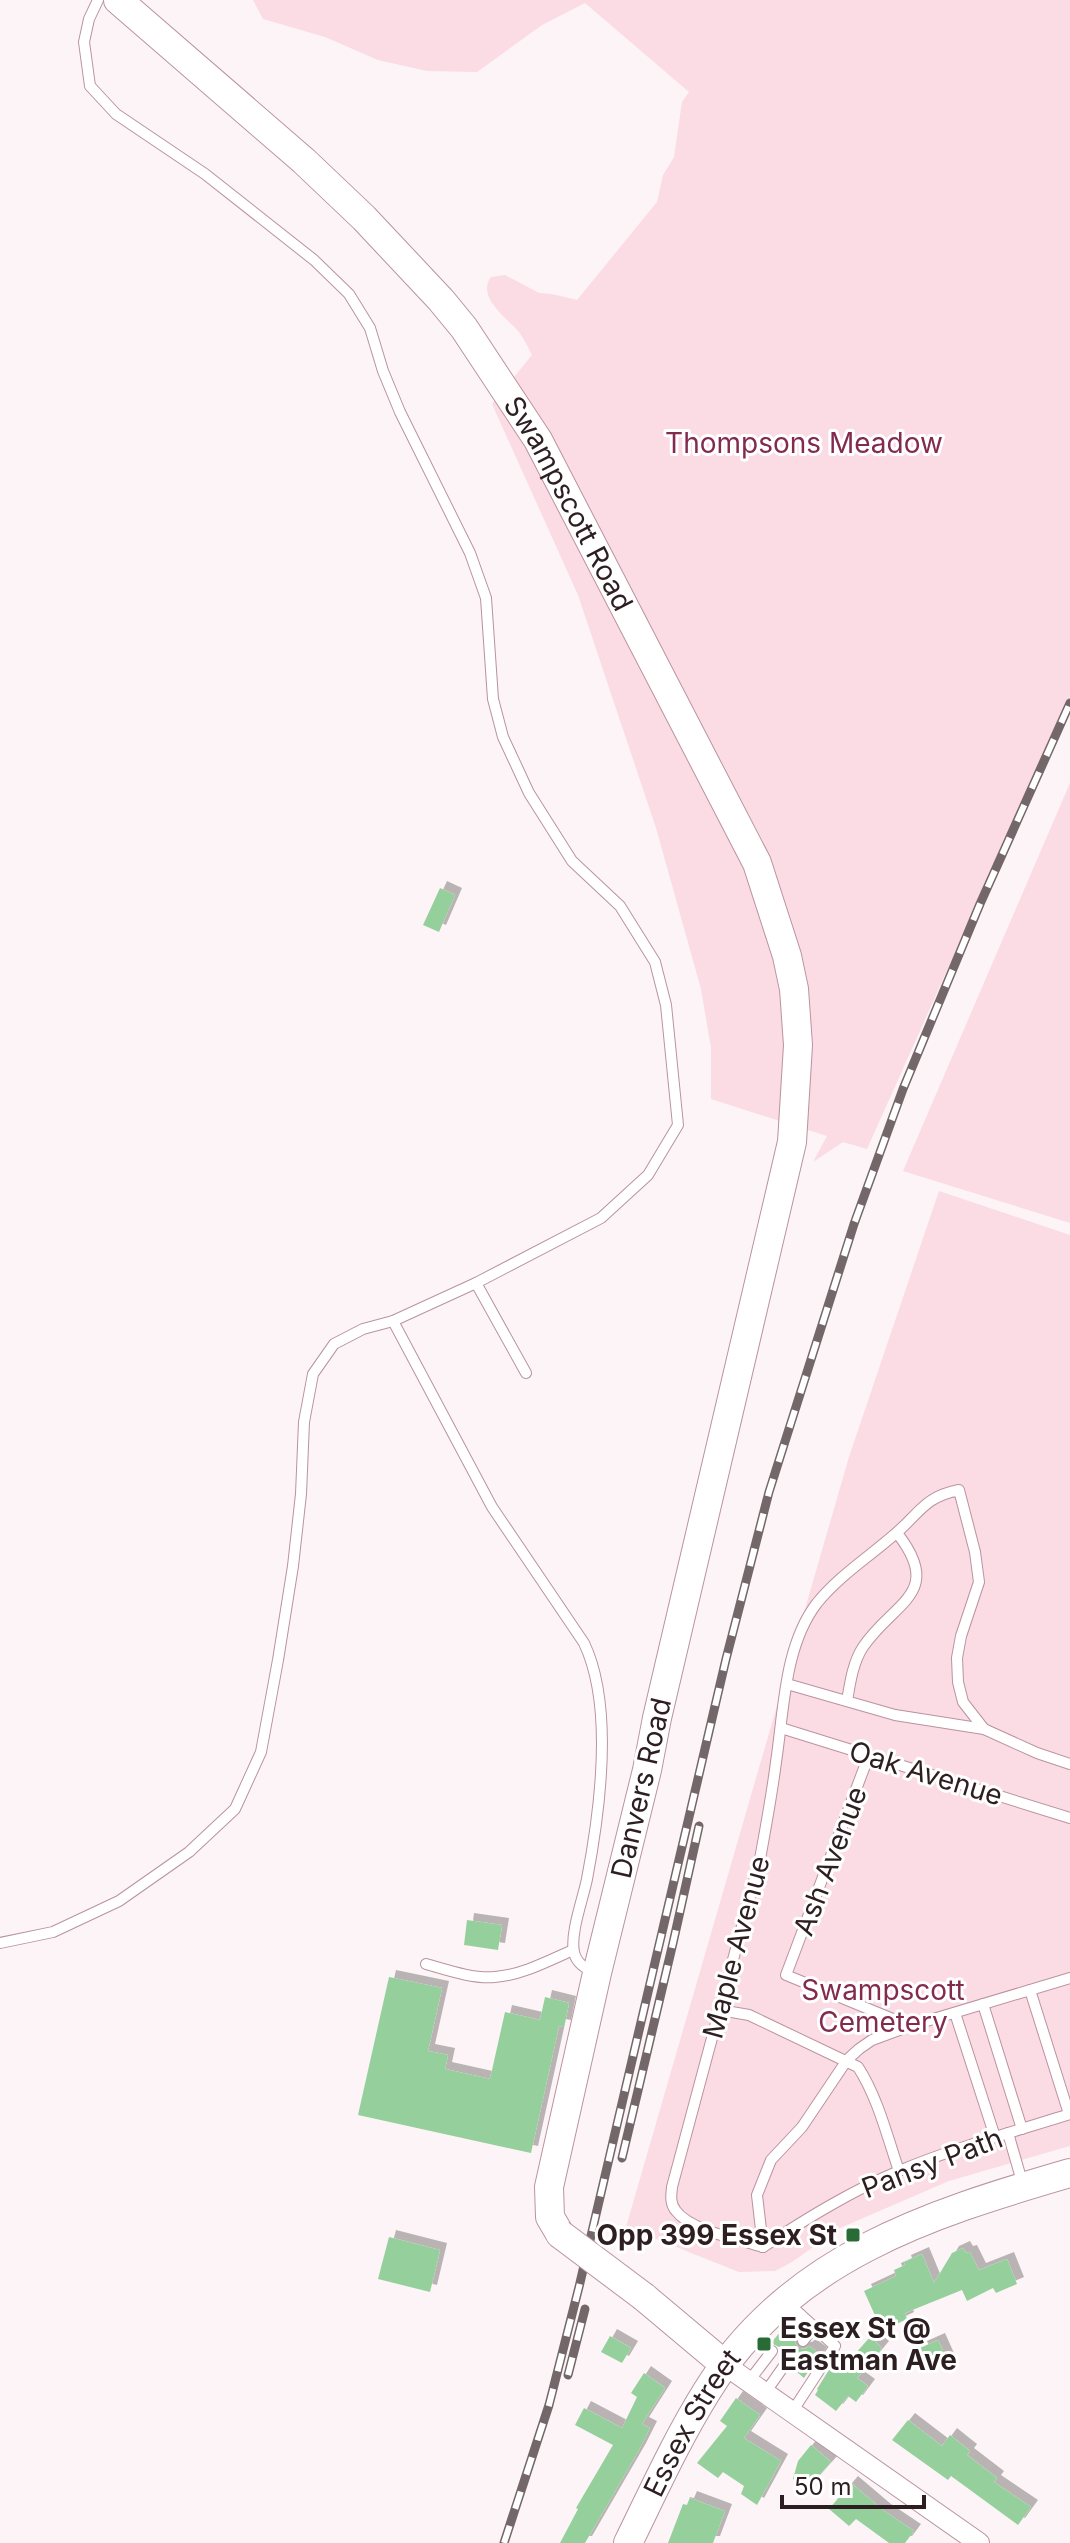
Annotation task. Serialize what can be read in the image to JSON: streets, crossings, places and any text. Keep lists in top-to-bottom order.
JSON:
{
  "streets": {
    "street": ["Swampscott Road", "Danvers Road", "Essex Street"],
    "lane": [
      "Oak Avenue",
      "Ash Avenue",
      "Maple Avenue",
      "Pansy Path"
    ]
  },
  "crossings": [
    ["Swampscott Road", "Danvers Road"],
    ["Oak Avenue", "Ash Avenue"],
    ["Oak Avenue", "Maple Avenue"],
    ["Danvers Road", "Essex Street"],
    ["Maple Avenue", "Pansy Path"]
  ],
  "parks": ["Thompsons Meadow", "Swampscott Cemetery"],
  "places": {
    "transit": ["Opp 399 Essex St", "Essex St @ Eastman Ave"]
  },
  "scale_bar": "50 m"
}
